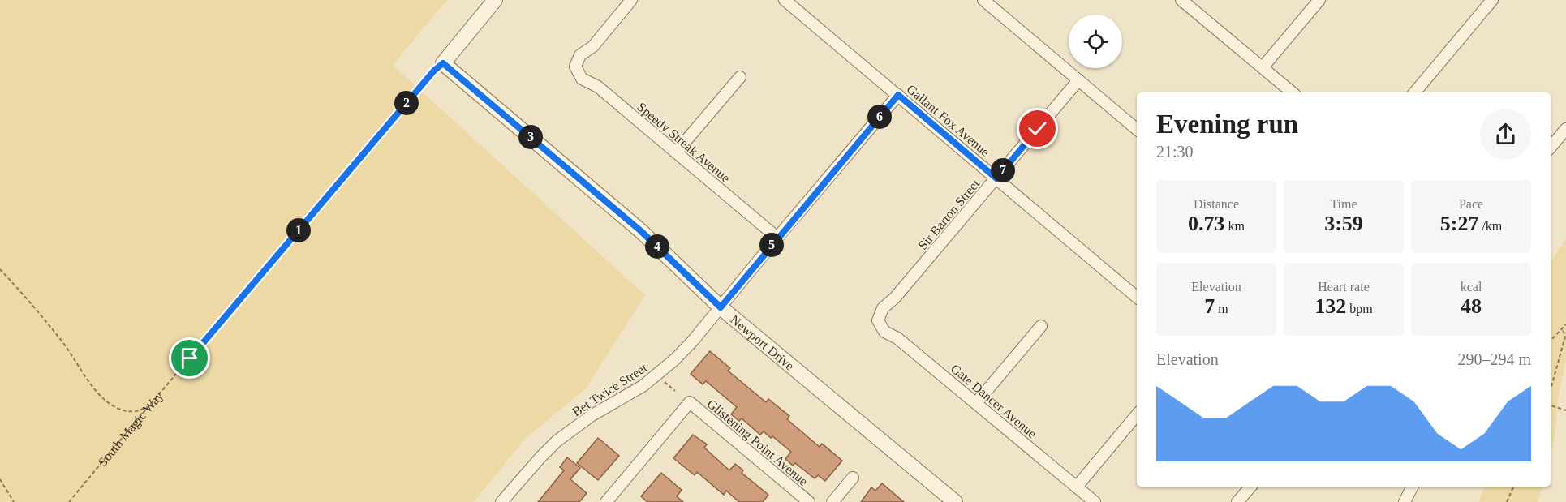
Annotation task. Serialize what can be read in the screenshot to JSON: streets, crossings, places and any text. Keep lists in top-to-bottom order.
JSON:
{
  "streets": {
    "street": [
      "Gallant Fox Avenue",
      "Speedy Streak Avenue",
      "Sir Barton Street",
      "Newport Drive",
      "Bet Twice Street",
      "Gate Dancer Avenue",
      "Glistening Point Avenue"
    ],
    "path": ["South Magic Way"]
  },
  "crossings": [
    ["Gallant Fox Avenue", "Sir Barton Street"],
    ["Gallant Fox Avenue", "Bet Twice Street"],
    ["Speedy Streak Avenue", "Bet Twice Street"],
    ["Sir Barton Street", "Gate Dancer Avenue"],
    ["Newport Drive", "Bet Twice Street"],
    ["Newport Drive", "South Magic Way"]
  ],
  "page": {
    "pins": [
      "2",
      "6",
      "3",
      "7",
      "1",
      "5",
      "4"
    ],
    "heading": ["Evening run", "21:30"],
    "stats": [
      ["Distance", "0.73 km"],
      ["Time", "3:59"],
      ["Pace", "5:27 /km"],
      ["Elevation", "7 m"],
      ["Heart rate", "132 bpm"],
      ["kcal", "48"]
    ],
    "chart": ["Elevation", "290–294 m"]
  }
}
